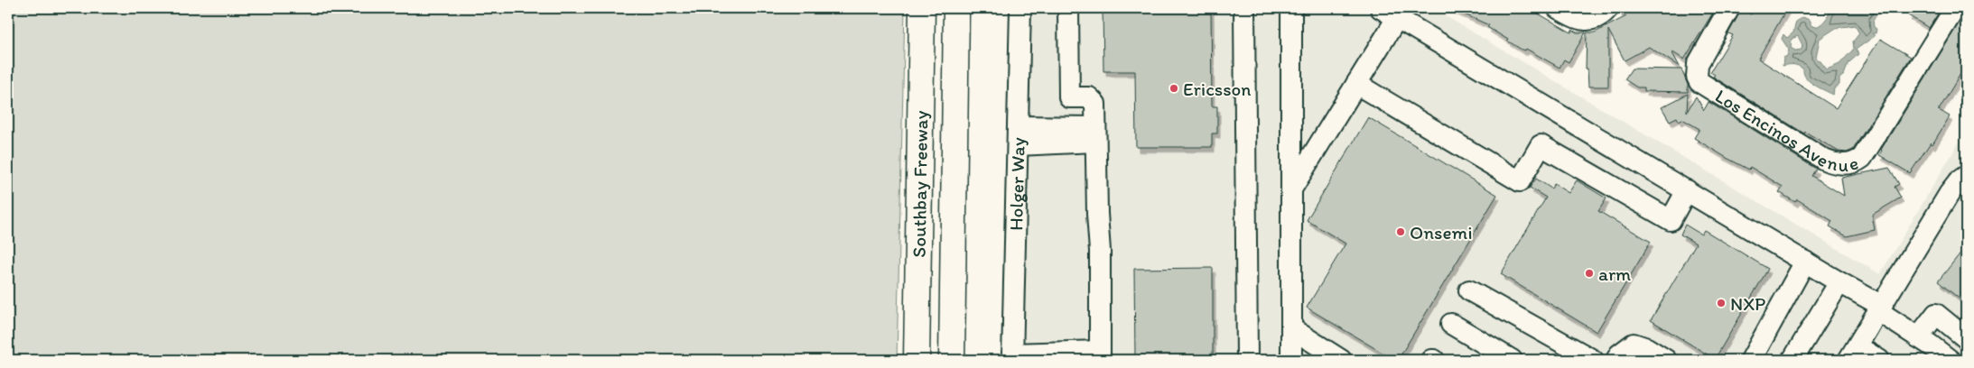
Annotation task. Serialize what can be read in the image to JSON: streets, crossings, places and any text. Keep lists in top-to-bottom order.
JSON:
{
  "streets": {
    "highway": ["Southbay Freeway"],
    "street": ["Los Encinos Avenue", "Holger Way"]
  },
  "places": [
    "Ericsson",
    "Onsemi",
    "arm",
    "NXP"
  ]
}
